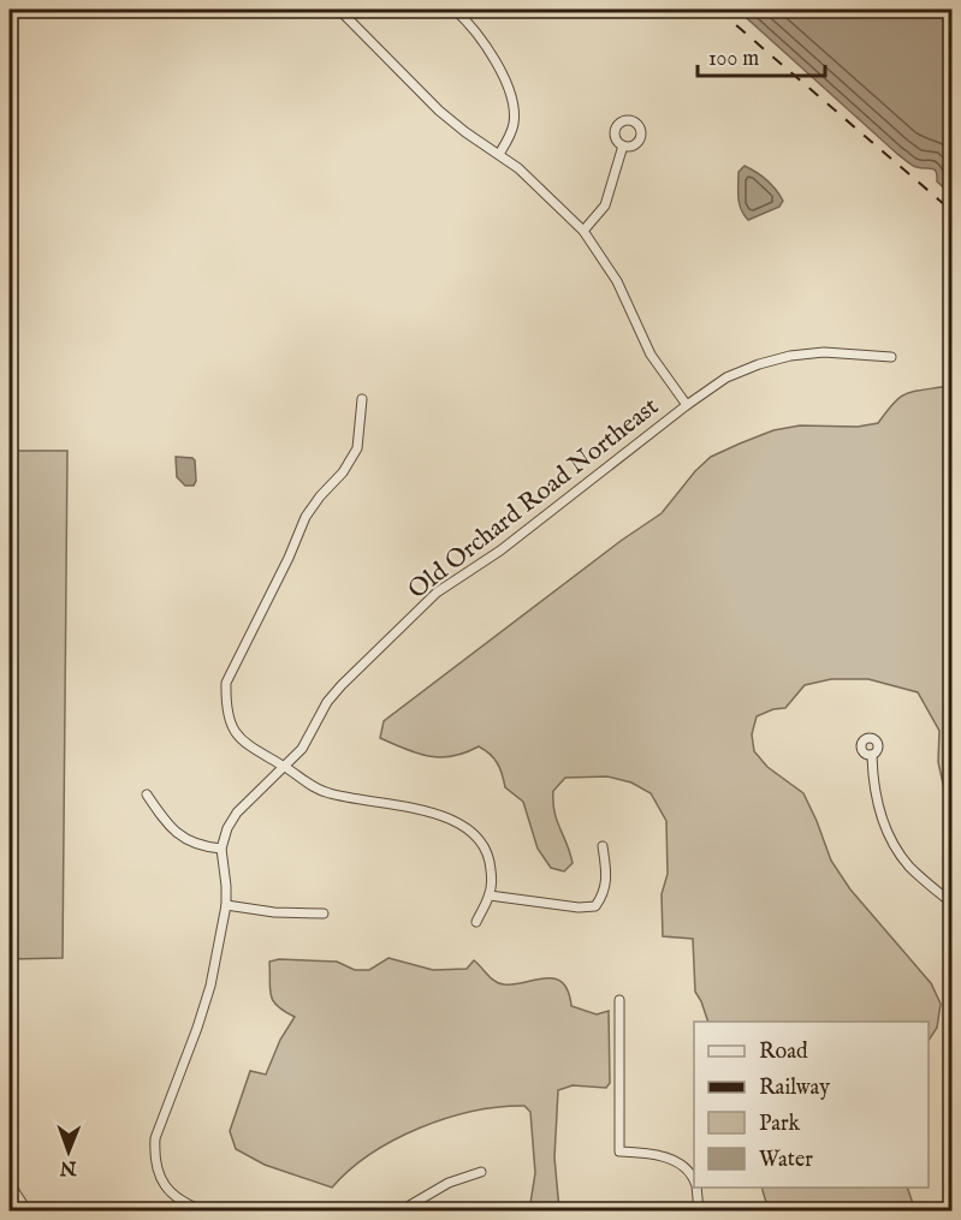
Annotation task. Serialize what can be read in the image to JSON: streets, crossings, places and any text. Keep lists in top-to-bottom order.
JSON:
{
  "streets": {
    "street": ["Old Orchard Road Northeast"]
  },
  "legend": [
    "Road",
    "Railway",
    "Park",
    "Water"
  ],
  "scale_bar": "100 m",
  "north": "bottom"
}
